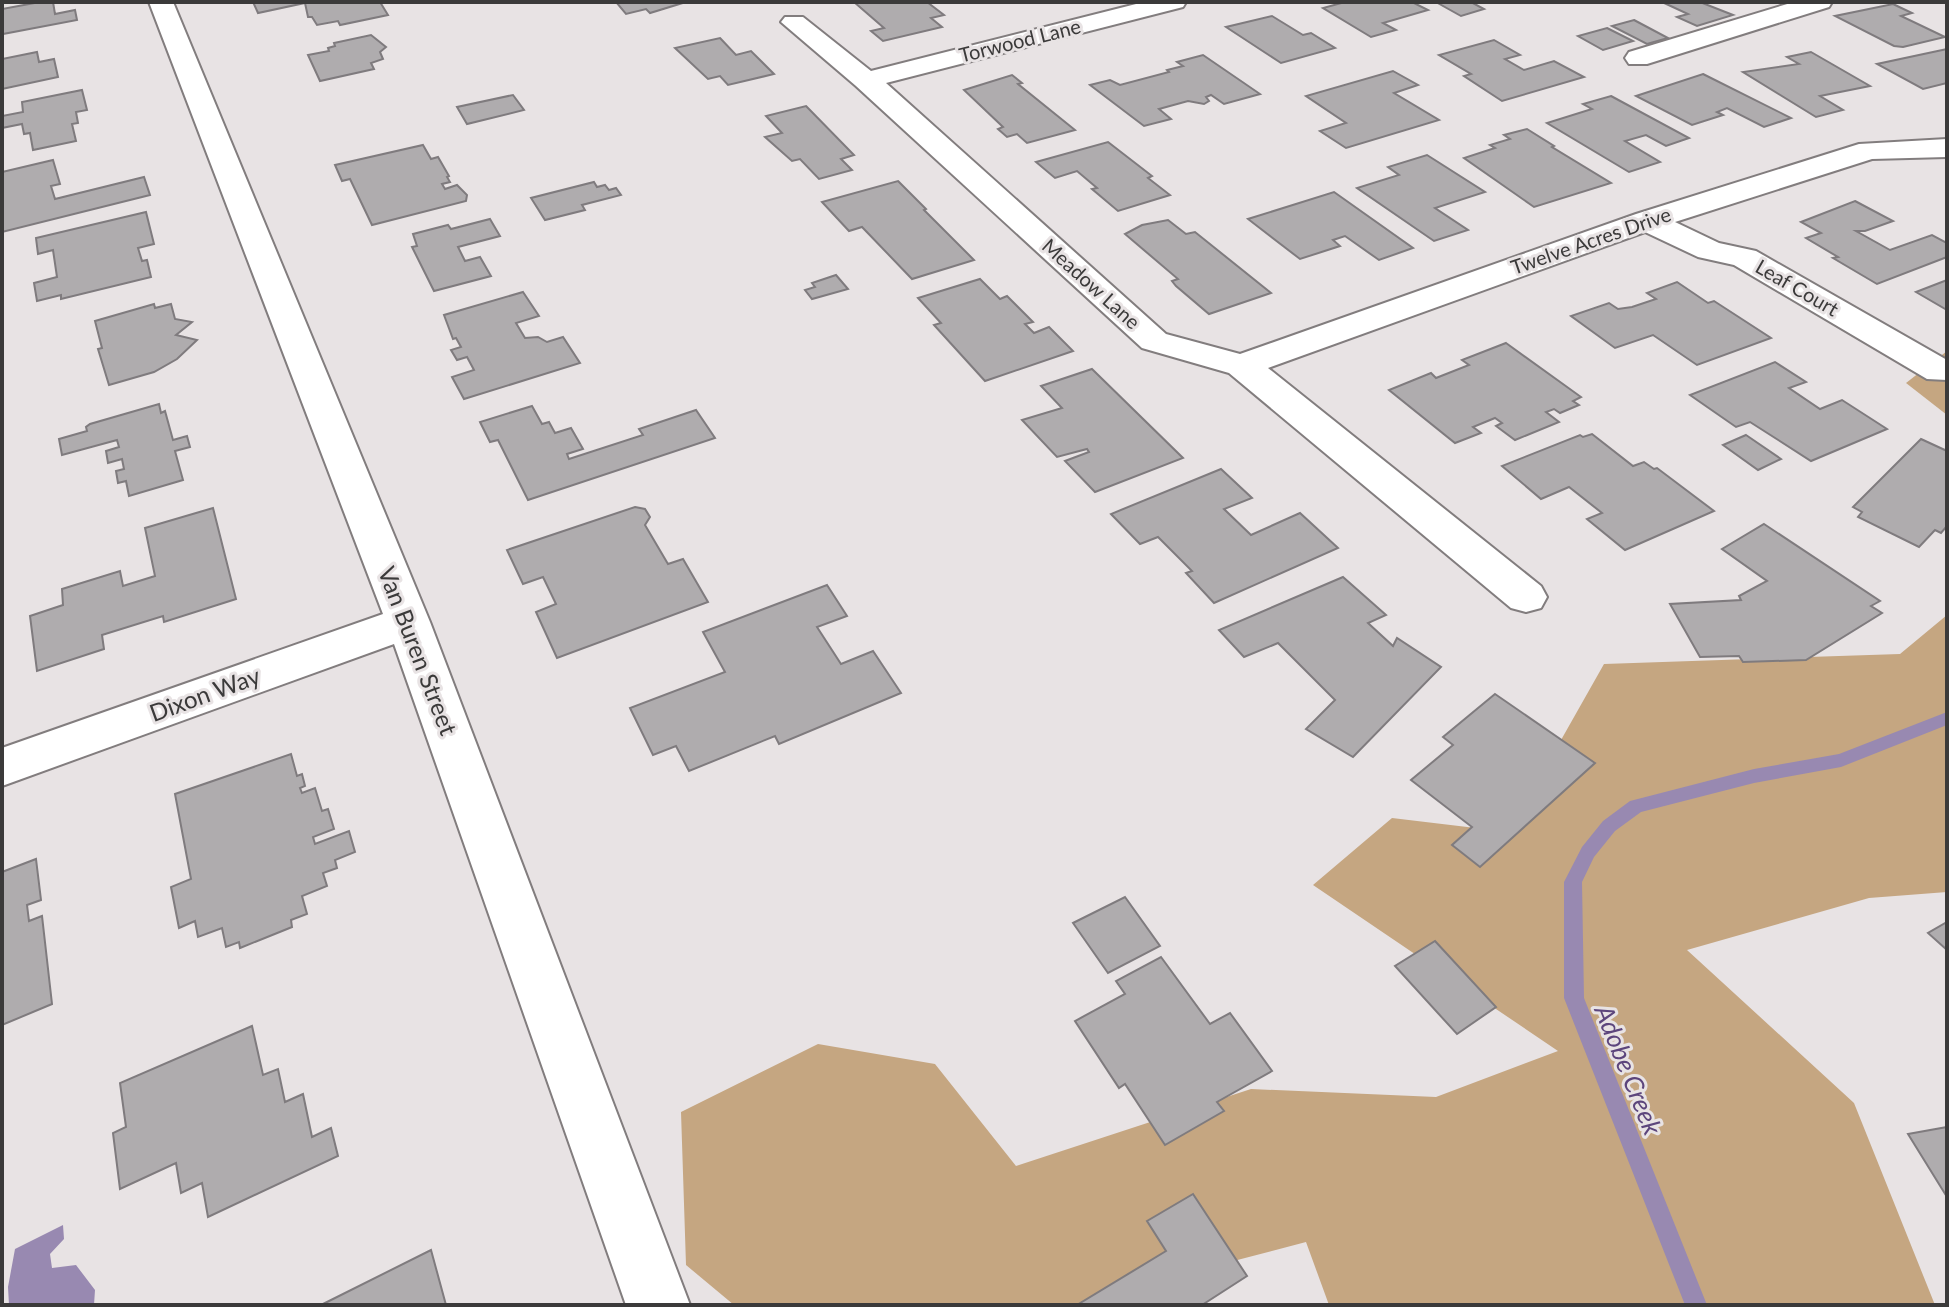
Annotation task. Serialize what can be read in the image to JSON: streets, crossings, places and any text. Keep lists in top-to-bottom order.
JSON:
{
  "streets": {
    "street": [
      "Torwood Lane",
      "Twelve Acres Drive",
      "Meadow Lane",
      "Leaf Court",
      "Van Buren Street",
      "Dixon Way"
    ]
  },
  "crossings": [
    ["Torwood Lane", "Meadow Lane"],
    ["Twelve Acres Drive", "Meadow Lane"],
    ["Twelve Acres Drive", "Leaf Court"],
    ["Van Buren Street", "Dixon Way"]
  ],
  "water": ["Adobe Creek"]
}
